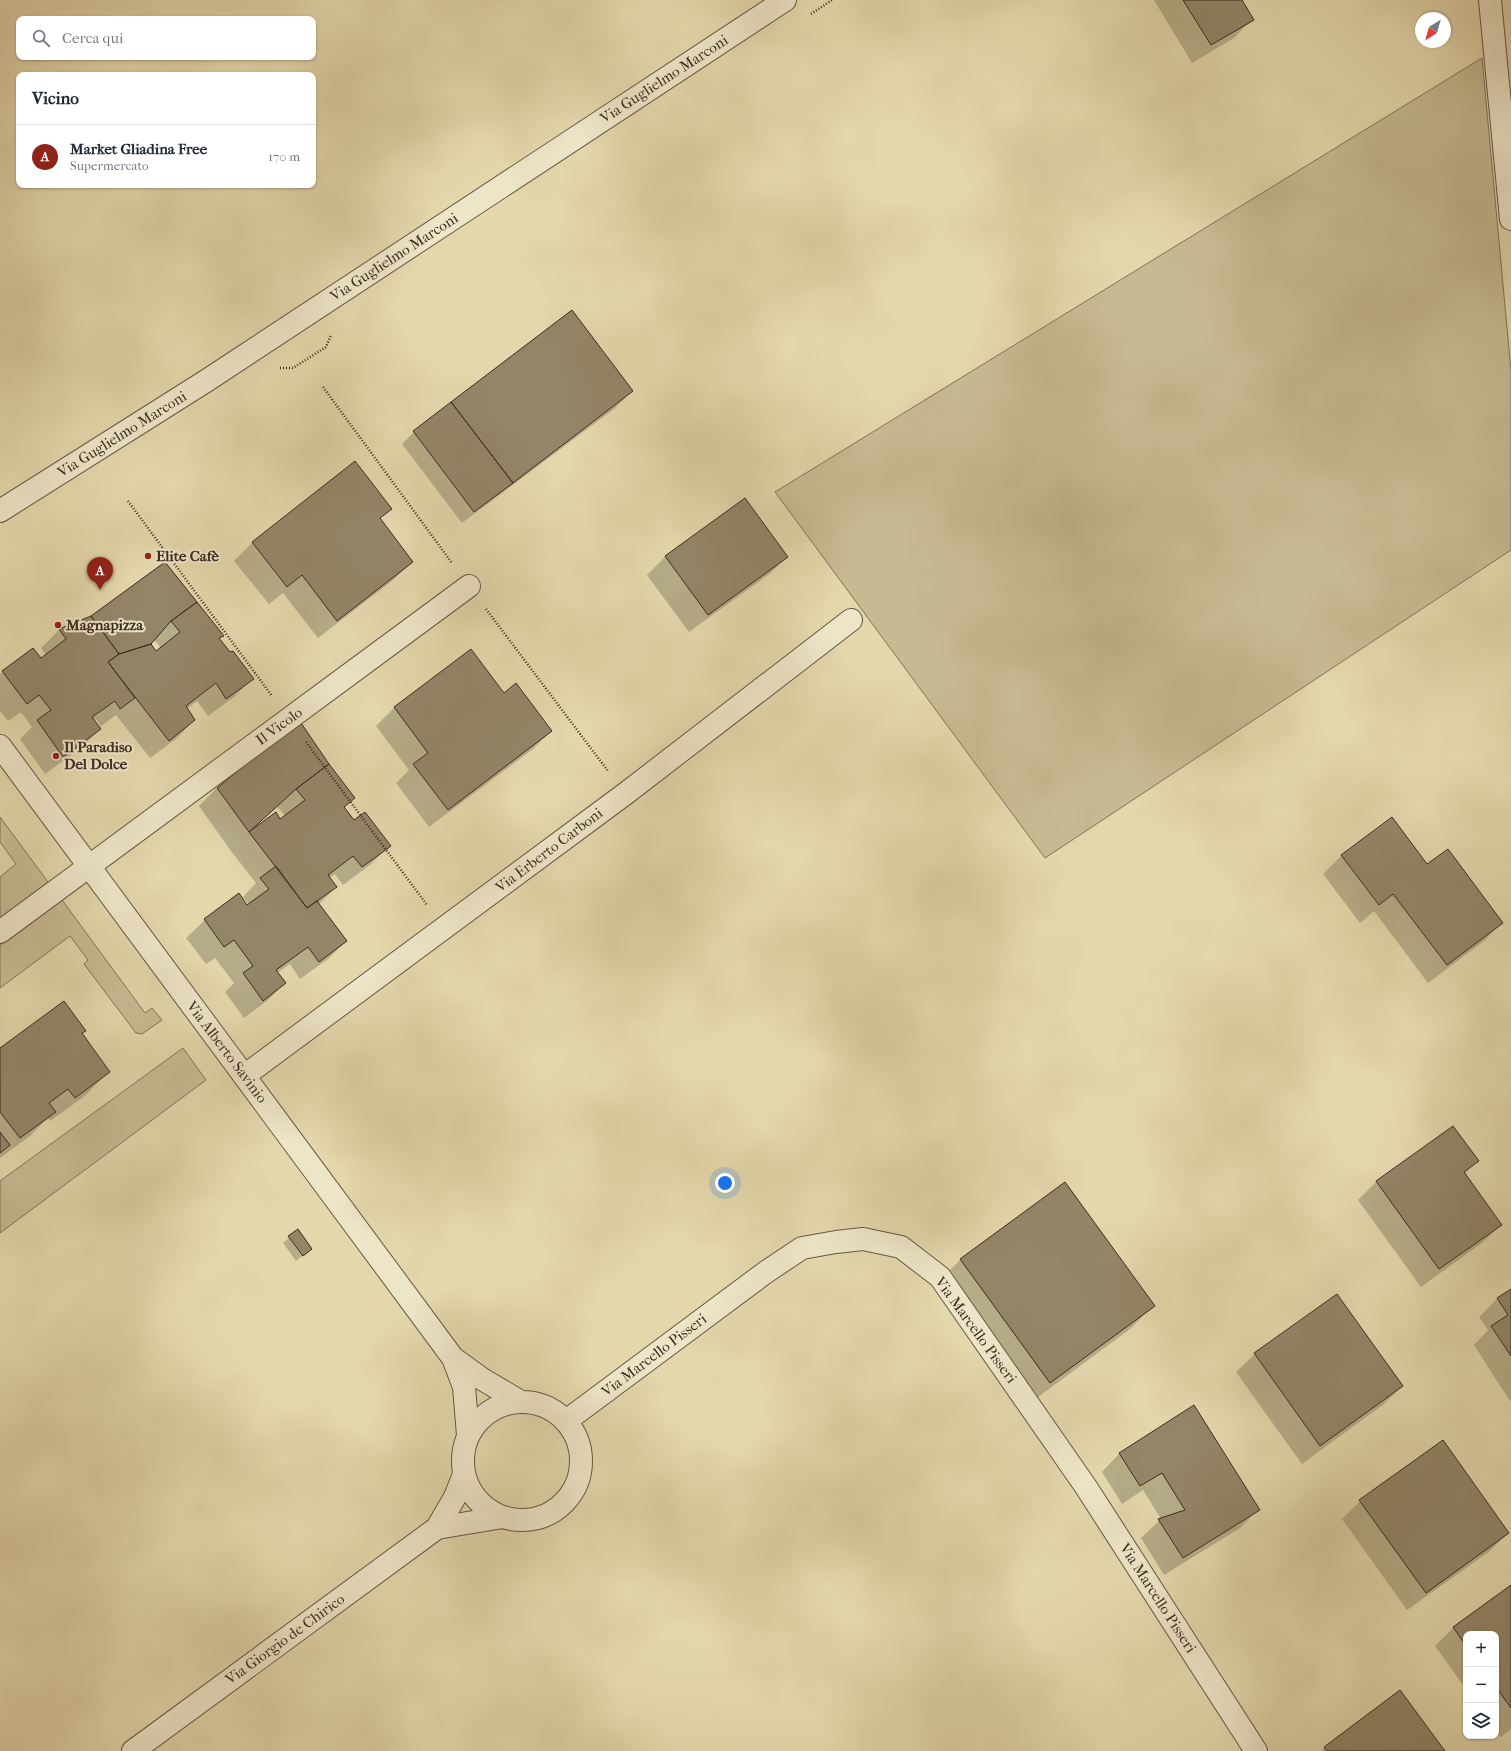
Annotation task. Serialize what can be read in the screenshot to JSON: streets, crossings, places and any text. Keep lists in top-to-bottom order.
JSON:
{
  "streets": {
    "street": [
      "Via Guglielmo Marconi",
      "Il Vicolo",
      "Via Erberto Carboni",
      "Via Alberto Savinio",
      "Via Marcello Pisseri",
      "Via Giorgio de Chirico"
    ]
  },
  "crossings": [
    ["Il Vicolo", "Via Alberto Savinio"],
    ["Via Erberto Carboni", "Via Alberto Savinio"]
  ],
  "places": ["Elite Cafè", "Magnapizza", "Il Paradiso Del Dolce"],
  "north": "bottom left",
  "page": {
    "search": "Cerca qui",
    "heading": "Vicino",
    "list": [
      {
        "mark": "A",
        "name": "Market Gliadina Free",
        "note": "Supermercato",
        "value": "170 m"
      }
    ],
    "pins": "A",
    "map_buttons": ["+", "−"]
  }
}
